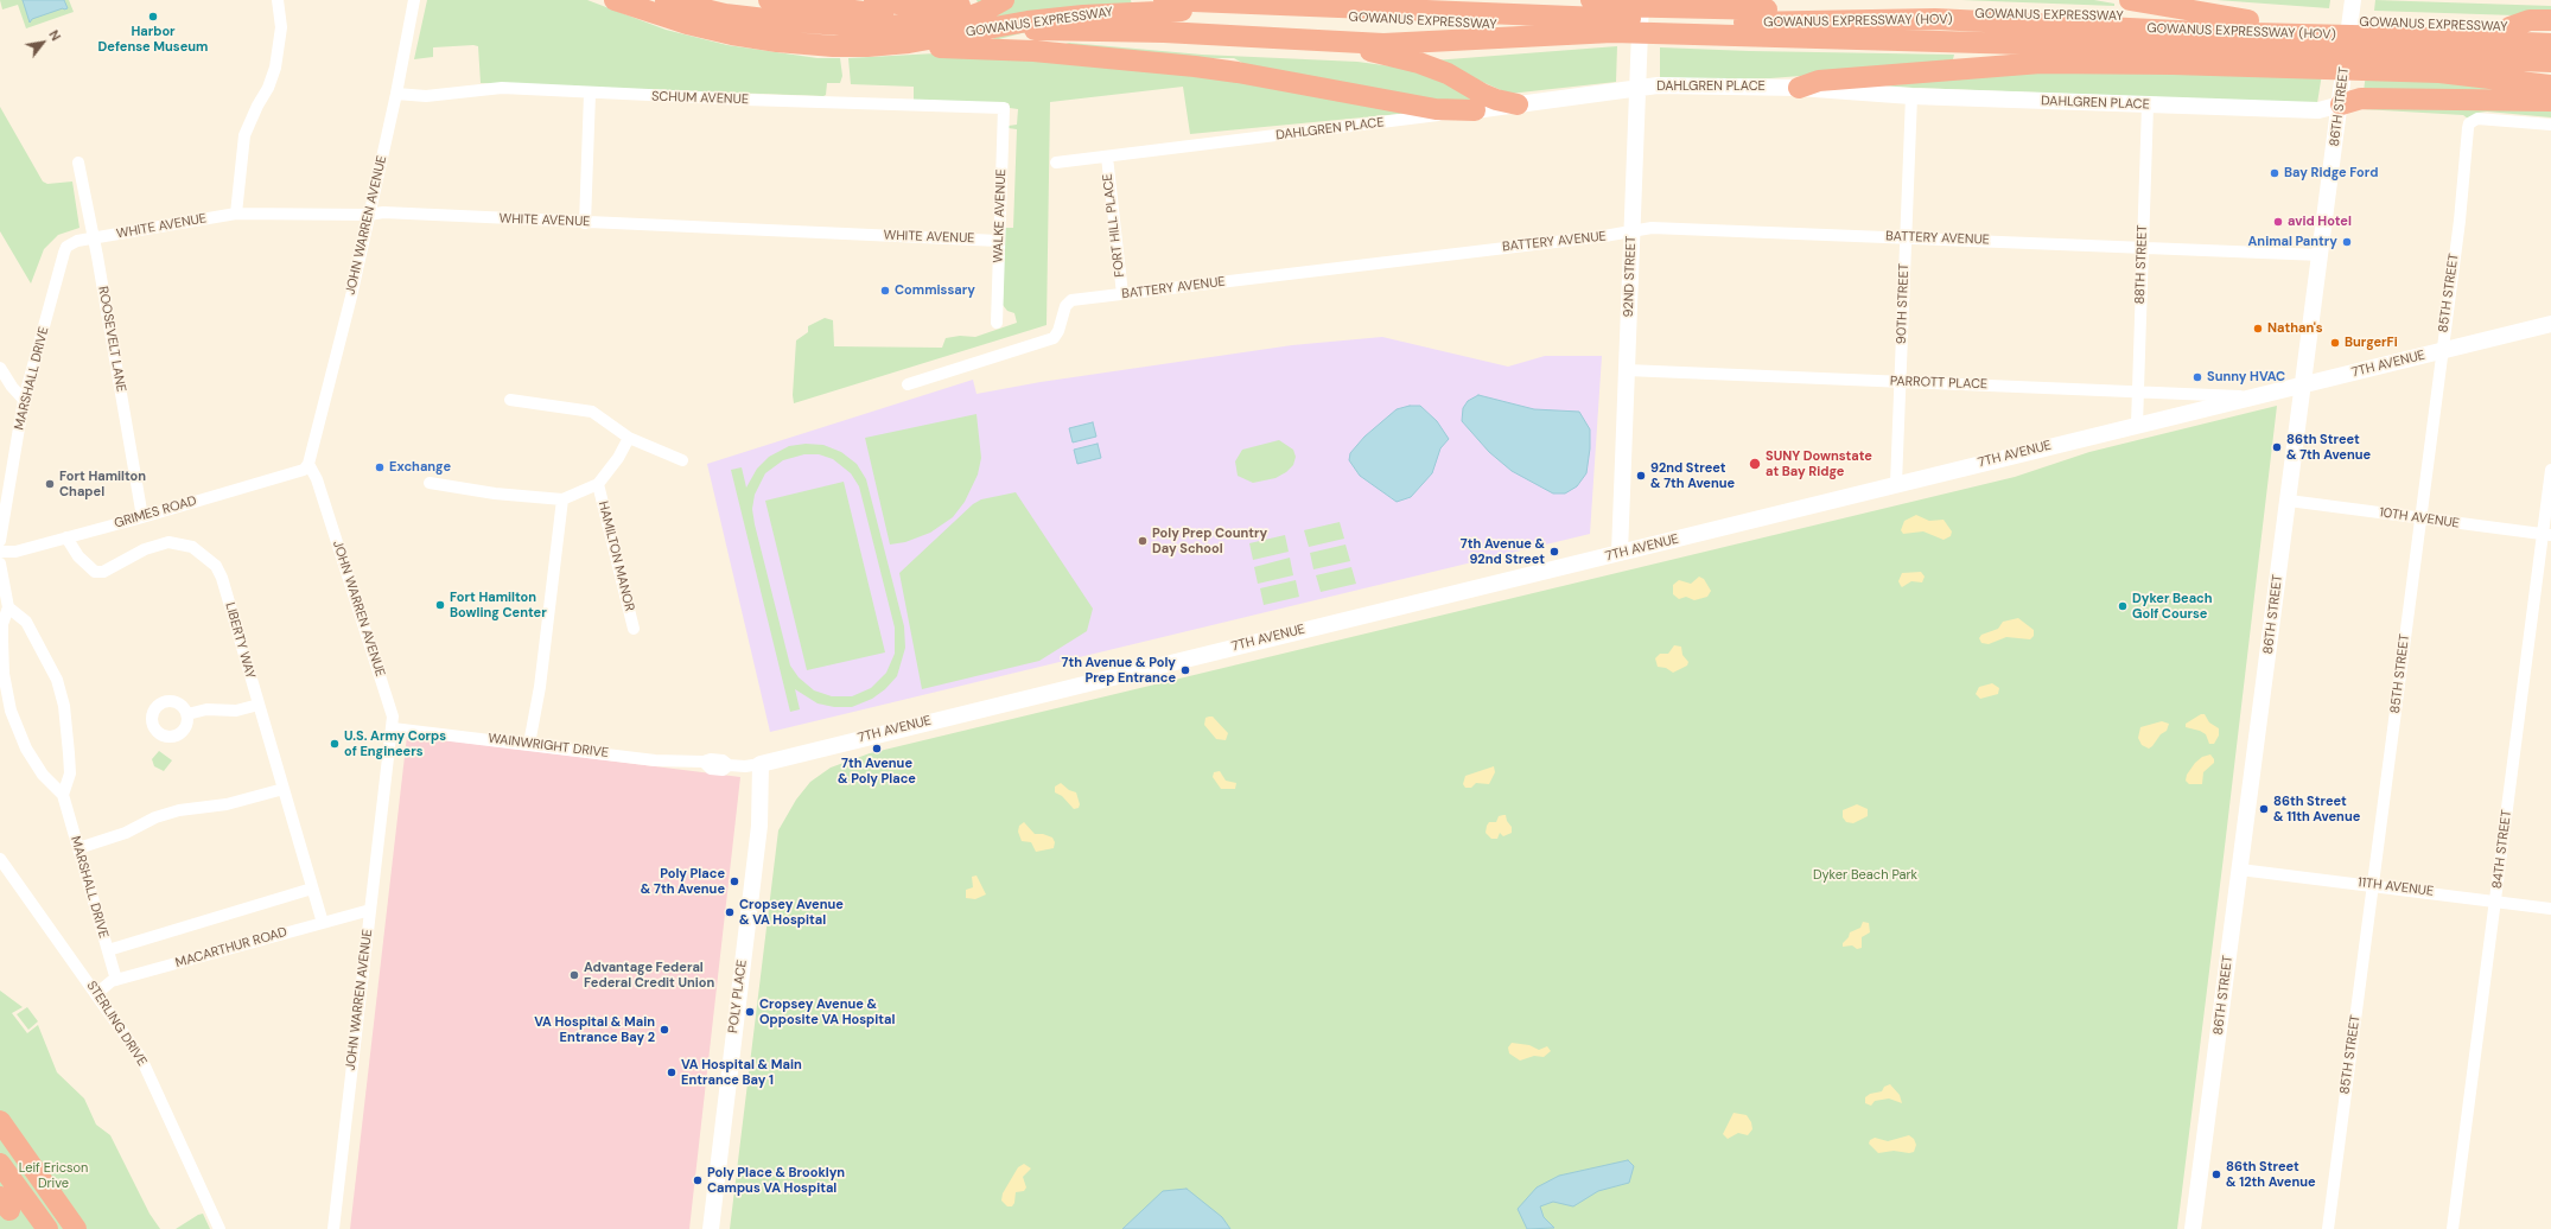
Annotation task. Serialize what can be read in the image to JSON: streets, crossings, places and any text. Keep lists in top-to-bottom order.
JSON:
{
  "streets": {
    "highway": ["GOWANUS EXPRESSWAY", "GOWANUS EXPRESSWAY (HOV)"],
    "main road": [
      "DAHLGREN PLACE",
      "86TH STREET",
      "92ND STREET",
      "7TH AVENUE",
      "POLY PLACE"
    ],
    "street": [
      "SCHUM AVENUE",
      "WALKE AVENUE",
      "WHITE AVENUE",
      "JOHN WARREN AVENUE",
      "FORT HILL PLACE",
      "BATTERY AVENUE",
      "88TH STREET",
      "85TH STREET",
      "90TH STREET",
      "ROOSEVELT LANE",
      "MARSHALL DRIVE",
      "PARROTT PLACE",
      "GRIMES ROAD",
      "10TH AVENUE",
      "HAMILTON MANOR",
      "LIBERTY WAY",
      "WAINWRIGHT DRIVE",
      "84TH STREET",
      "11TH AVENUE",
      "MACARTHUR ROAD",
      "STERLING DRIVE"
    ]
  },
  "crossings": [
    ["DAHLGREN PLACE", "86TH STREET"],
    ["DAHLGREN PLACE", "FORT HILL PLACE"],
    ["DAHLGREN PLACE", "88TH STREET"],
    ["DAHLGREN PLACE", "92ND STREET"],
    ["DAHLGREN PLACE", "90TH STREET"],
    ["SCHUM AVENUE", "WALKE AVENUE"],
    ["SCHUM AVENUE", "JOHN WARREN AVENUE"],
    ["86TH STREET", "BATTERY AVENUE"],
    ["86TH STREET", "7TH AVENUE"],
    ["86TH STREET", "10TH AVENUE"],
    ["86TH STREET", "11TH AVENUE"],
    ["WALKE AVENUE", "WHITE AVENUE"],
    ["WHITE AVENUE", "JOHN WARREN AVENUE"],
    ["WHITE AVENUE", "ROOSEVELT LANE"],
    ["WHITE AVENUE", "MARSHALL DRIVE"],
    ["JOHN WARREN AVENUE", "GRIMES ROAD"],
    ["JOHN WARREN AVENUE", "WAINWRIGHT DRIVE"],
    ["JOHN WARREN AVENUE", "MACARTHUR ROAD"],
    ["FORT HILL PLACE", "BATTERY AVENUE"],
    ["BATTERY AVENUE", "88TH STREET"],
    ["BATTERY AVENUE", "92ND STREET"],
    ["BATTERY AVENUE", "90TH STREET"],
    ["88TH STREET", "7TH AVENUE"],
    ["88TH STREET", "PARROTT PLACE"],
    ["92ND STREET", "7TH AVENUE"],
    ["92ND STREET", "PARROTT PLACE"],
    ["85TH STREET", "7TH AVENUE"],
    ["85TH STREET", "10TH AVENUE"],
    ["85TH STREET", "11TH AVENUE"],
    ["90TH STREET", "7TH AVENUE"],
    ["90TH STREET", "PARROTT PLACE"],
    ["ROOSEVELT LANE", "MARSHALL DRIVE"],
    ["ROOSEVELT LANE", "GRIMES ROAD"],
    ["7TH AVENUE", "PARROTT PLACE"],
    ["7TH AVENUE", "WAINWRIGHT DRIVE"],
    ["7TH AVENUE", "POLY PLACE"],
    ["MARSHALL DRIVE", "MACARTHUR ROAD"],
    ["GRIMES ROAD", "LIBERTY WAY"],
    ["10TH AVENUE", "84TH STREET"],
    ["LIBERTY WAY", "MACARTHUR ROAD"],
    ["84TH STREET", "11TH AVENUE"],
    ["MACARTHUR ROAD", "STERLING DRIVE"]
  ],
  "parks": ["Dyker Beach Park", "Leif Ericson Drive"],
  "places": [
    "Harbor Defense Museum",
    "Bay Ridge Ford",
    "avid Hotel",
    "Animal Pantry",
    "Commissary",
    "Nathan's",
    "BurgerFi",
    "Sunny HVAC",
    "86th Street & 7th Avenue",
    "SUNY Downstate at Bay Ridge",
    "Exchange",
    "92nd Street & 7th Avenue",
    "Fort Hamilton Chapel",
    "Poly Prep Country Day School",
    "7th Avenue & 92nd Street",
    "Fort Hamilton Bowling Center",
    "Dyker Beach Golf Course",
    "7th Avenue & Poly Prep Entrance",
    "U.S. Army Corps of Engineers",
    "7th Avenue & Poly Place",
    "86th Street & 11th Avenue",
    "Poly Place & 7th Avenue",
    "Cropsey Avenue & VA Hospital",
    "Advantage Federal Federal Credit Union",
    "Cropsey Avenue & Opposite VA Hospital",
    "VA Hospital & Main Entrance Bay 2",
    "VA Hospital & Main Entrance Bay 1",
    "86th Street & 12th Avenue",
    "Poly Place & Brooklyn Campus VA Hospital"
  ],
  "north": "top right"
}
